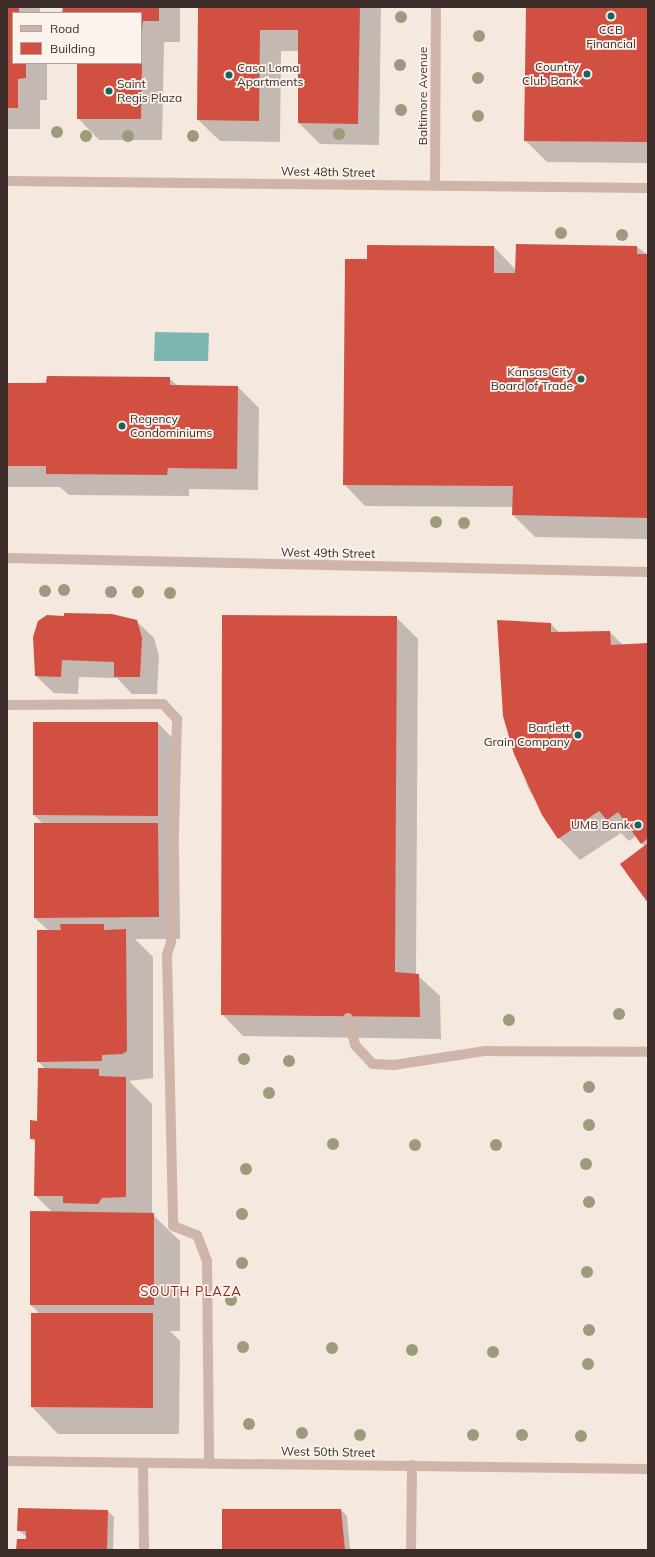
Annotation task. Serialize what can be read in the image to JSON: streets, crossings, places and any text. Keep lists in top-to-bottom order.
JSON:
{
  "streets": {
    "street": [
      "Baltimore Avenue",
      "West 48th Street",
      "West 49th Street",
      "West 50th Street"
    ]
  },
  "crossings": [
    ["Baltimore Avenue", "West 48th Street"]
  ],
  "districts": ["SOUTH PLAZA"],
  "places": [
    "CCB Financial",
    "Country Club Bank",
    "Casa Loma Apartments",
    "Saint Regis Plaza",
    "Kansas City Board of Trade",
    "Regency Condominiums",
    "Bartlett Grain Company",
    "UMB Bank"
  ],
  "legend": ["Road", "Building"]
}
